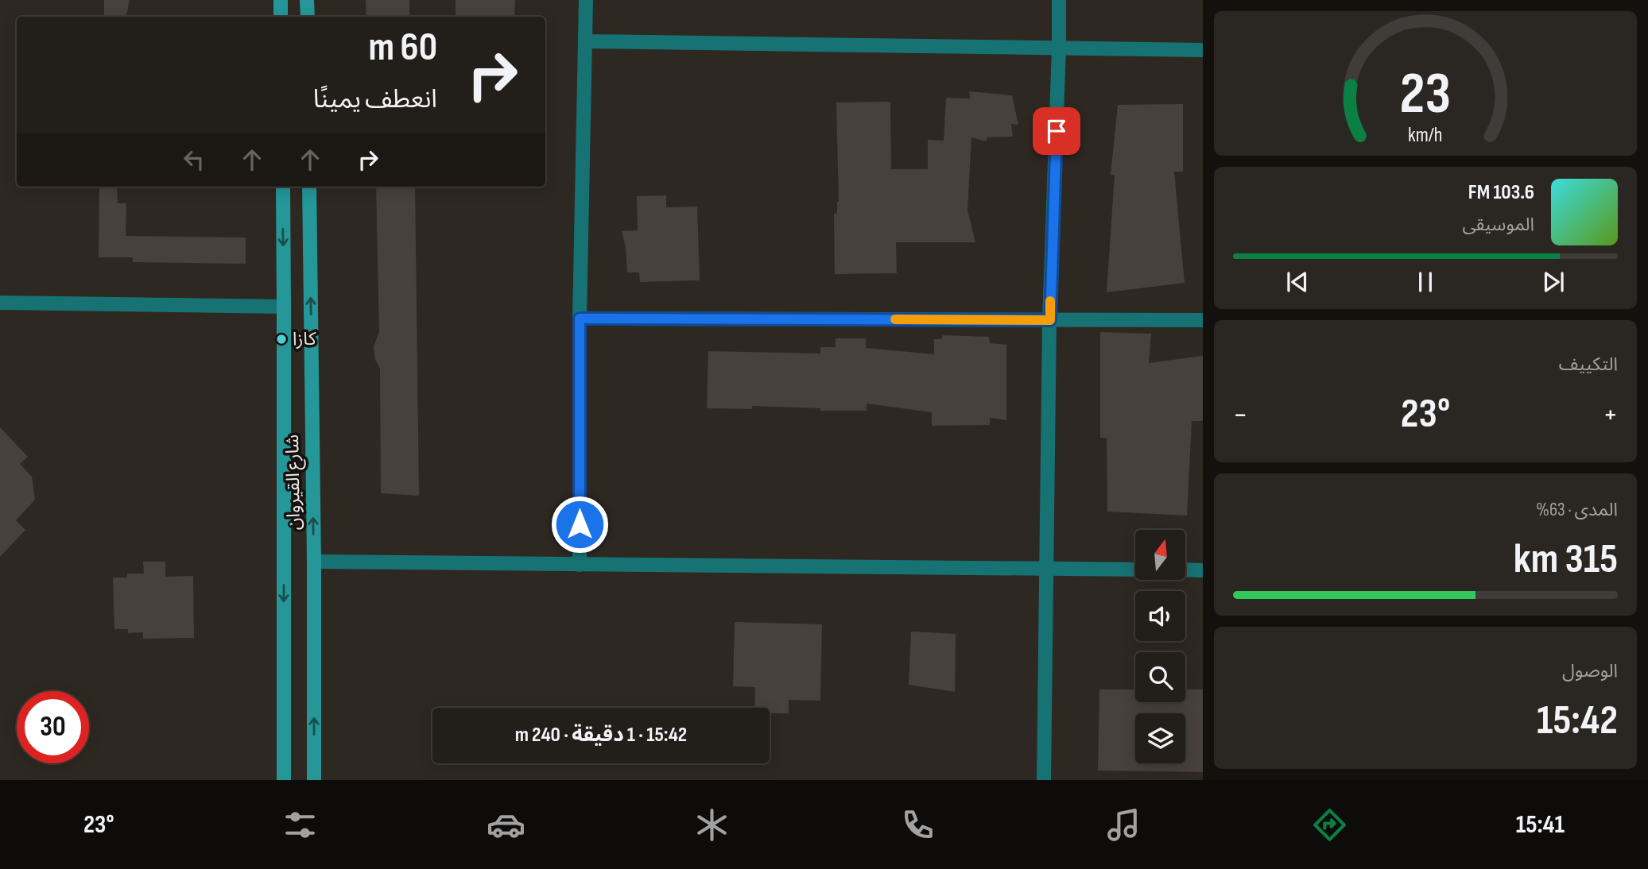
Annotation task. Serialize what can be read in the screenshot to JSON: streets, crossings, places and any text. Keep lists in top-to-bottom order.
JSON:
{
  "streets": {
    "main road": ["شارع القيروان"]
  },
  "places": ["كازا"],
  "north": "top",
  "page": {
    "turn": ["60 m", "انعطف يمينًا"],
    "song": ["103.6 FM", "الموسيقى"],
    "tile": [
      "التكييف",
      ["المدى · 63%", "315 km"],
      ["الوصول", "15:42"]
    ],
    "heat": ["−", "23°", "+"],
    "limit": "30",
    "trip": "15:42 · 1 دقيقة · 240 m",
    "tabs": ["15:41", "23°"],
    "gauge": ["23", "km/h"]
  }
}
